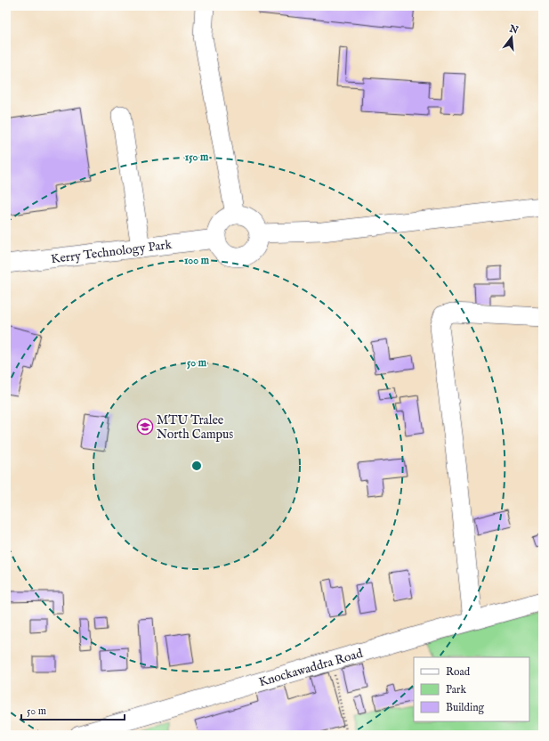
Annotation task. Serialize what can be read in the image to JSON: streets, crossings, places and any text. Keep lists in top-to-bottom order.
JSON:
{
  "streets": {
    "street": ["Kerry Technology Park", "Knockawaddra Road"]
  },
  "places": {
    "school or university": ["MTU Tralee North Campus"]
  },
  "legend": ["Road", "Park", "Building"],
  "scale_bar": "50 m",
  "north": "top",
  "rings": ["150 m", "100 m", "50 m"]
}
